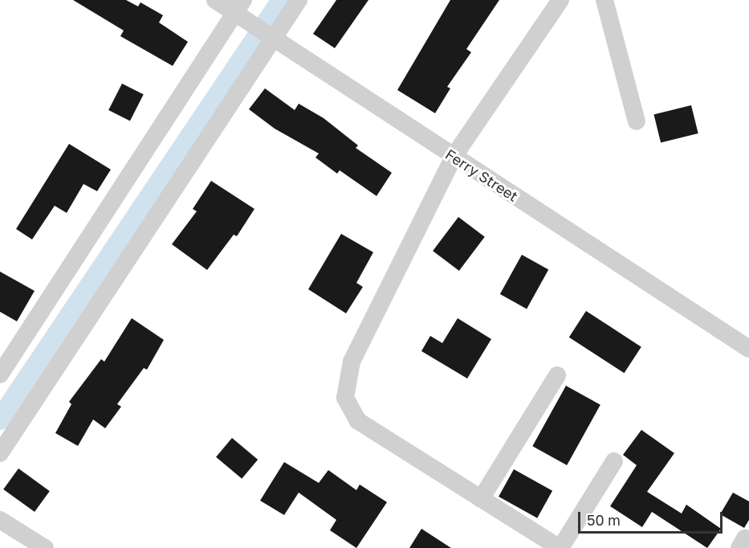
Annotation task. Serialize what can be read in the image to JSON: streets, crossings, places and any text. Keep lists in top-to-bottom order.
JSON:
{
  "streets": {
    "street": ["Ferry Street"]
  },
  "scale_bar": "50 m"
}
